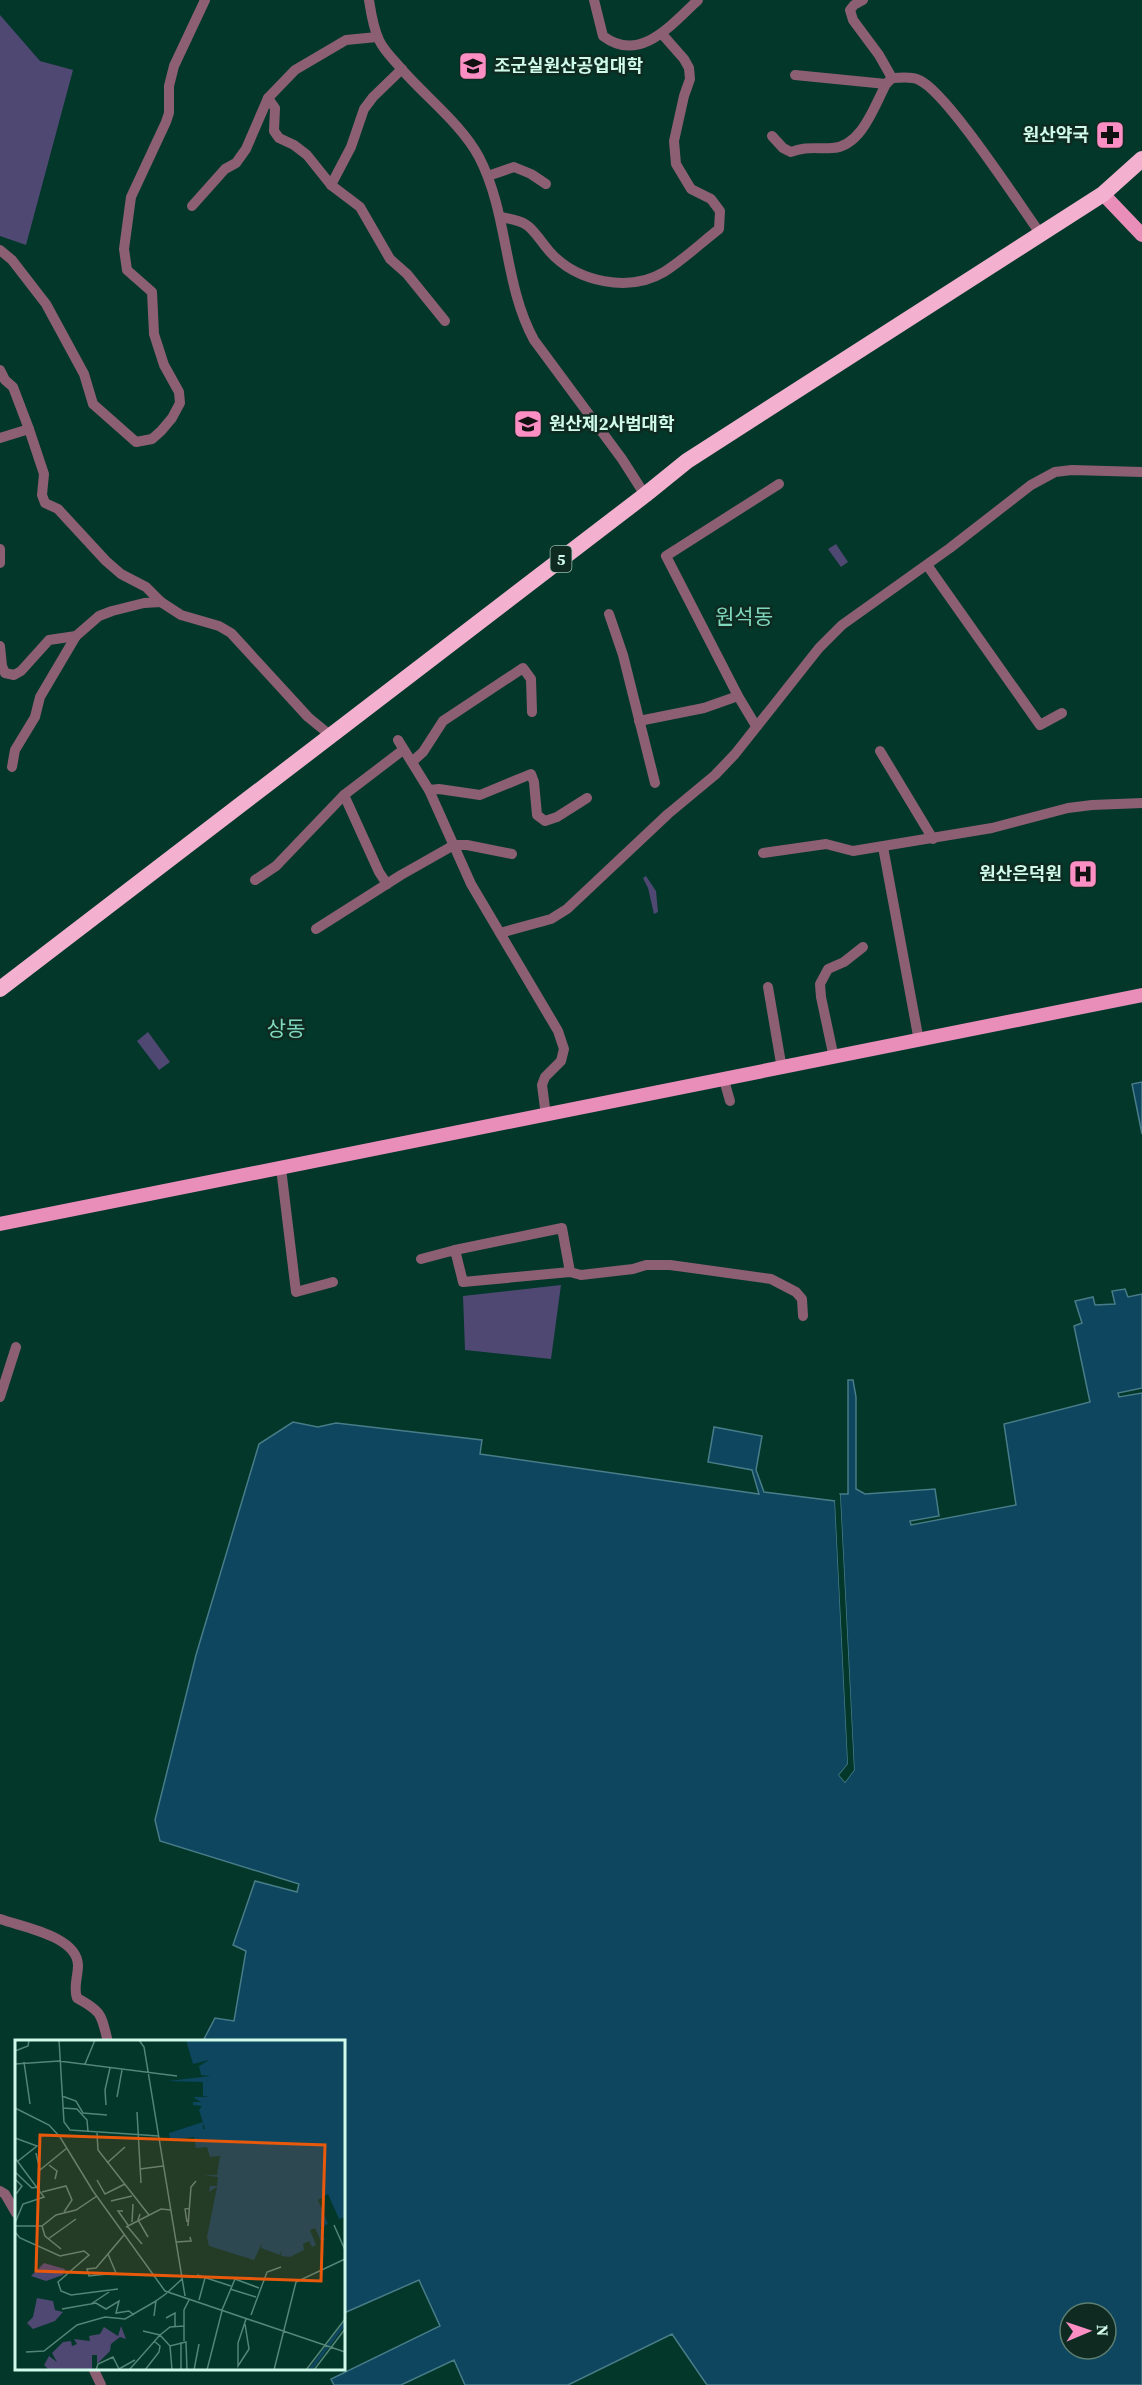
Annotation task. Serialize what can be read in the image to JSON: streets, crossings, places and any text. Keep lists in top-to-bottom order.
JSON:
{
  "streets": {
    "highway": ["5"]
  },
  "districts": ["원석동", "상동"],
  "places": {
    "school or university": ["조군실원산공업대학", "원산제2사범대학"],
    "pharmacy": ["원산약국"],
    "hospital": ["원산은덕원"]
  },
  "north": "right"
}
